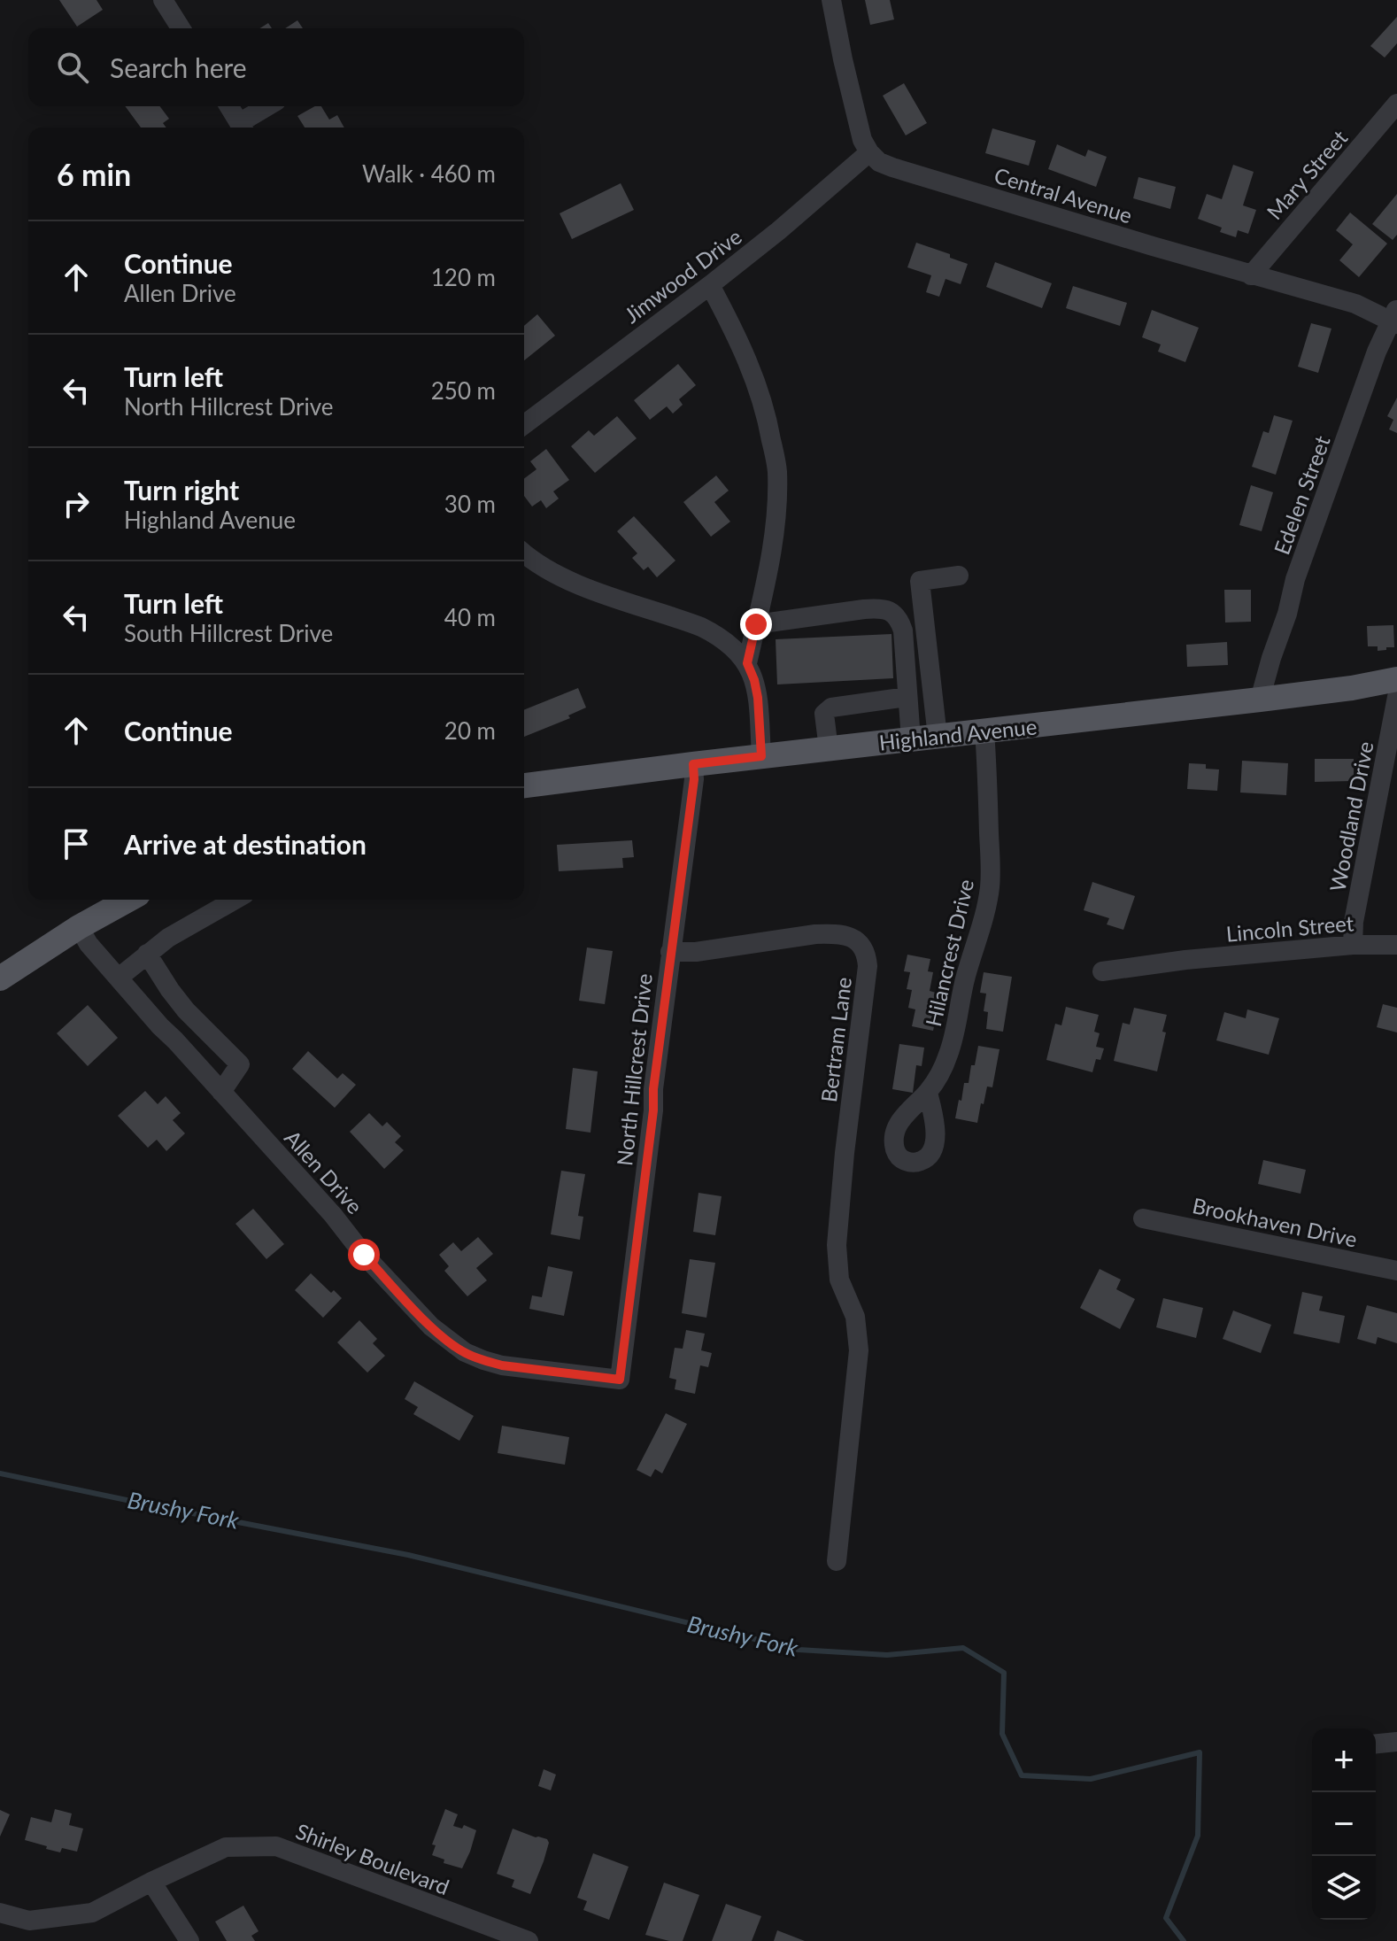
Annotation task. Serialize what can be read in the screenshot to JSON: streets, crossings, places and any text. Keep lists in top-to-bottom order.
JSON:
{
  "streets": {
    "main road": ["Highland Avenue"],
    "street": [
      "Mary Street",
      "Central Avenue",
      "Jimwood Drive",
      "Edelen Street",
      "Woodland Drive",
      "Lincoln Street",
      "Hilancrest Drive",
      "Bertram Lane",
      "North Hillcrest Drive",
      "Allen Drive",
      "Brookhaven Drive",
      "Shirley Boulevard"
    ]
  },
  "crossings": [
    ["Mary Street", "Central Avenue"],
    ["Central Avenue", "Jimwood Drive"],
    ["Central Avenue", "Edelen Street"],
    ["Edelen Street", "Highland Avenue"],
    ["Highland Avenue", "Hilancrest Drive"],
    ["Highland Avenue", "North Hillcrest Drive"],
    ["Woodland Drive", "Lincoln Street"],
    ["Bertram Lane", "North Hillcrest Drive"],
    ["North Hillcrest Drive", "Allen Drive"]
  ],
  "water": ["Brushy Fork"],
  "page": {
    "search": "Search here",
    "heading": ["6 min", "Walk · 460 m"],
    "list": [
      ["Continue", "Allen Drive", "120 m"],
      ["Turn left", "North Hillcrest Drive", "250 m"],
      ["Turn right", "Highland Avenue", "30 m"],
      ["Turn left", "South Hillcrest Drive", "40 m"],
      ["Continue", "20 m"],
      "Arrive at destination"
    ],
    "map_buttons": ["+", "−"]
  }
}
